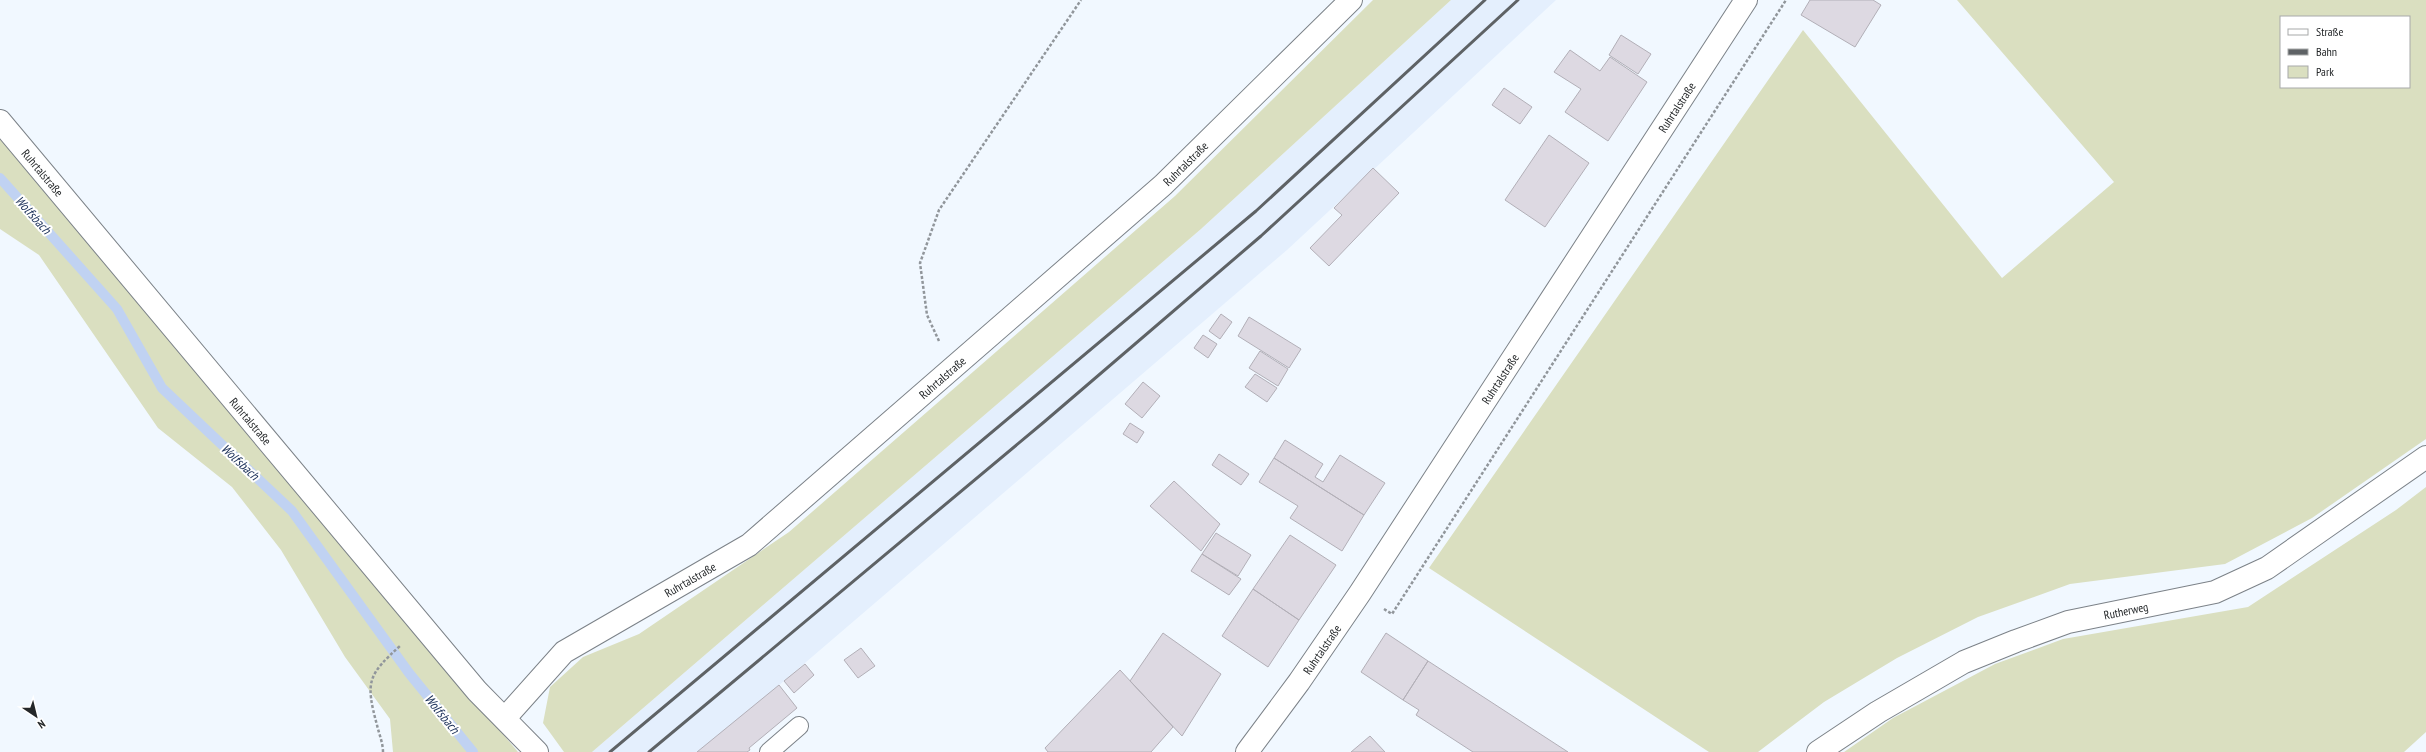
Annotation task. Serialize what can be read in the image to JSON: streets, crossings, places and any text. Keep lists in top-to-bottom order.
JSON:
{
  "streets": {
    "street": ["Ruhrtalstraße", "Rutherweg"]
  },
  "water": ["Wolfsbach"],
  "legend": ["Straße", "Bahn", "Park"],
  "north": "bottom right"
}
